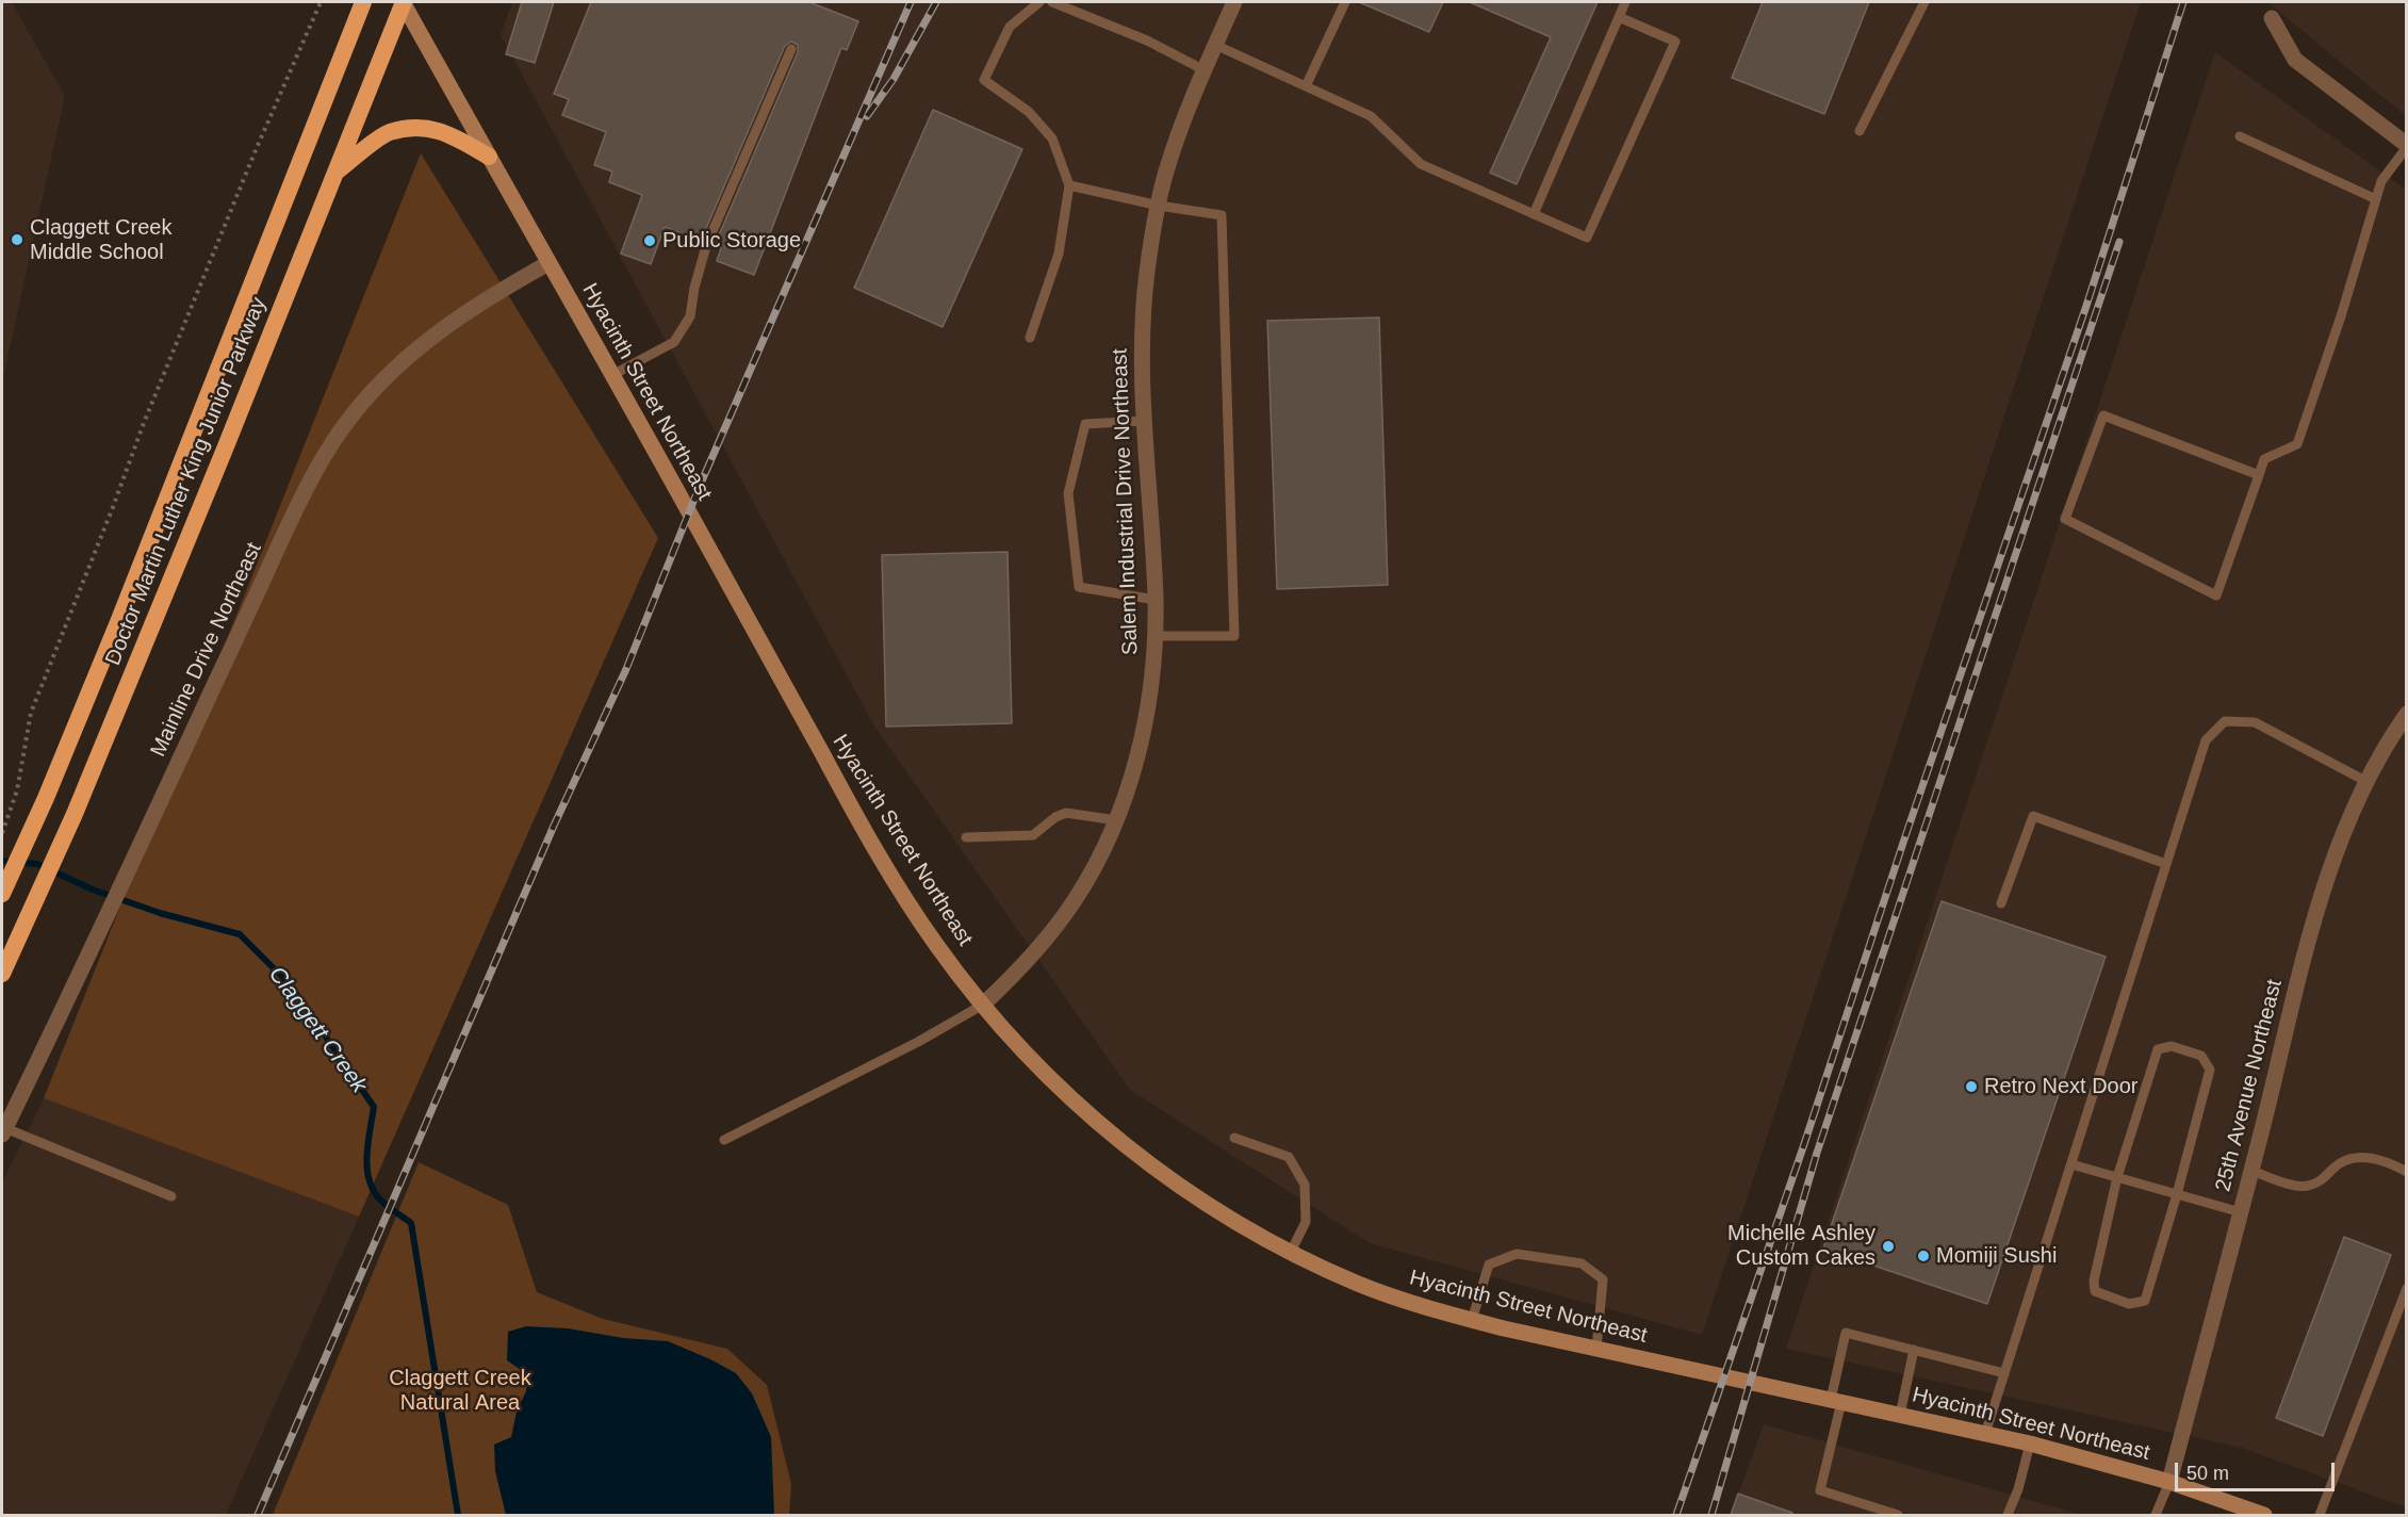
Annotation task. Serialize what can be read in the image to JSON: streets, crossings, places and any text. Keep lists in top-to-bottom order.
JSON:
{
  "streets": {
    "highway": ["Doctor Martin Luther King Junior Parkway"],
    "main road": ["Hyacinth Street Northeast"],
    "street": ["Salem Industrial Drive Northeast", "Mainline Drive Northeast", "25th Avenue Northeast"]
  },
  "crossings": [
    ["Hyacinth Street Northeast", "Doctor Martin Luther King Junior Parkway"],
    ["Hyacinth Street Northeast", "Salem Industrial Drive Northeast"],
    ["Hyacinth Street Northeast", "Mainline Drive Northeast"],
    ["Hyacinth Street Northeast", "25th Avenue Northeast"]
  ],
  "water": ["Claggett Creek"],
  "parks": ["Claggett Creek Natural Area"],
  "places": [
    "Claggett Creek Middle School",
    "Public Storage",
    "Retro Next Door",
    "Michelle Ashley Custom Cakes",
    "Momiji Sushi"
  ],
  "scale_bar": "50 m"
}
